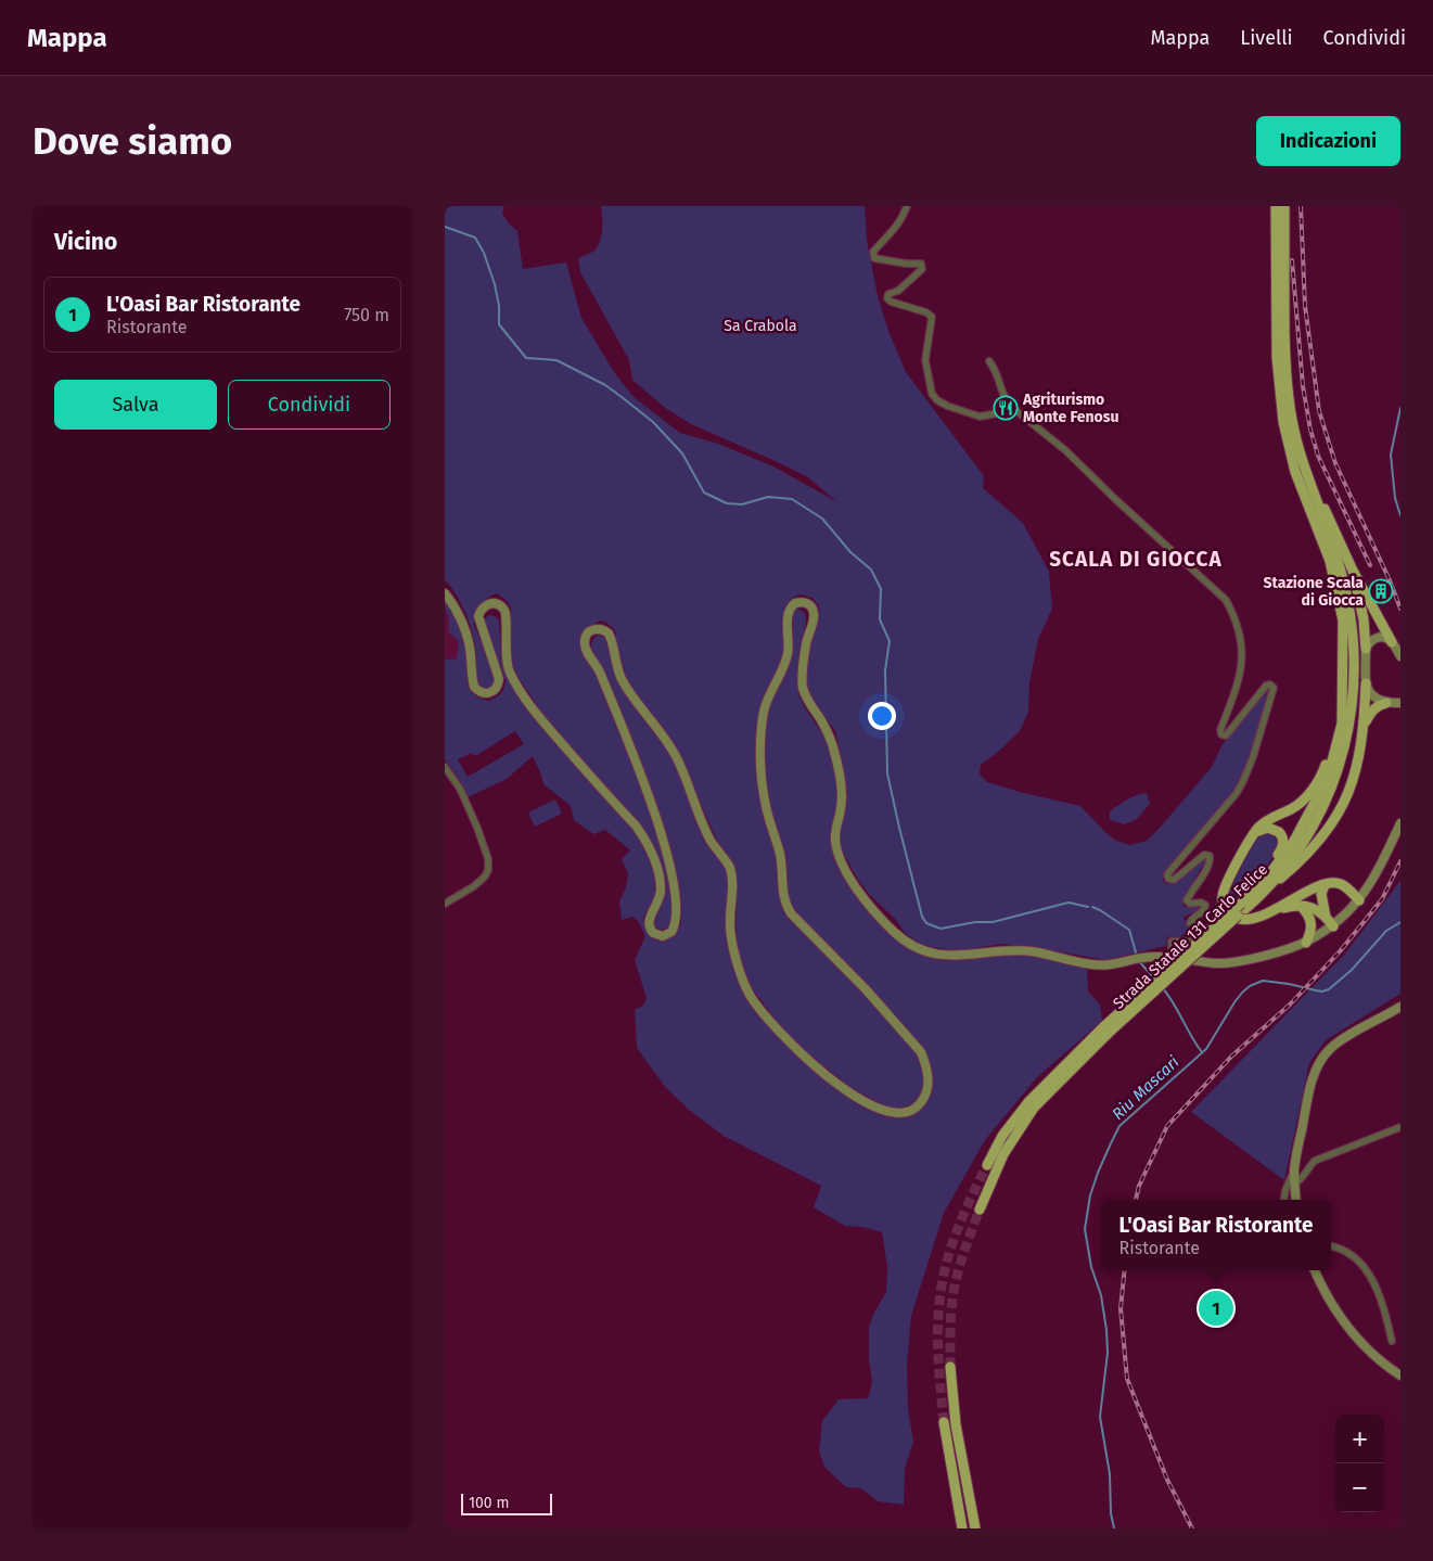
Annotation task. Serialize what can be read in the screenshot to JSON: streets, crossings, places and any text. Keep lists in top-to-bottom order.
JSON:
{
  "streets": {
    "highway": ["Strada Statale 131 Carlo Felice"]
  },
  "districts": ["SCALA DI GIOCCA"],
  "water": ["Riu Mascari"],
  "parks": ["Sa Crabola"],
  "places": {
    "restaurant": ["Agriturismo Monte Fenosu"],
    "building": ["Stazione Scala di Giocca"]
  },
  "scale_bar": "100 m",
  "page": {
    "header": "Mappa",
    "nav": ["Mappa", "Livelli", "Condividi"],
    "buttons": [
      "Indicazioni",
      ["Salva", "Condividi"]
    ],
    "title": "Dove siamo",
    "heading": "Vicino",
    "list": [
      {
        "mark": "1",
        "name": "L'Oasi Bar Ristorante",
        "note": "Ristorante",
        "value": "750 m"
      }
    ],
    "popup": ["L'Oasi Bar Ristorante", "Ristorante"],
    "pins": "1",
    "map_buttons": ["+", "−"],
    "scale": "100 m"
  }
}
